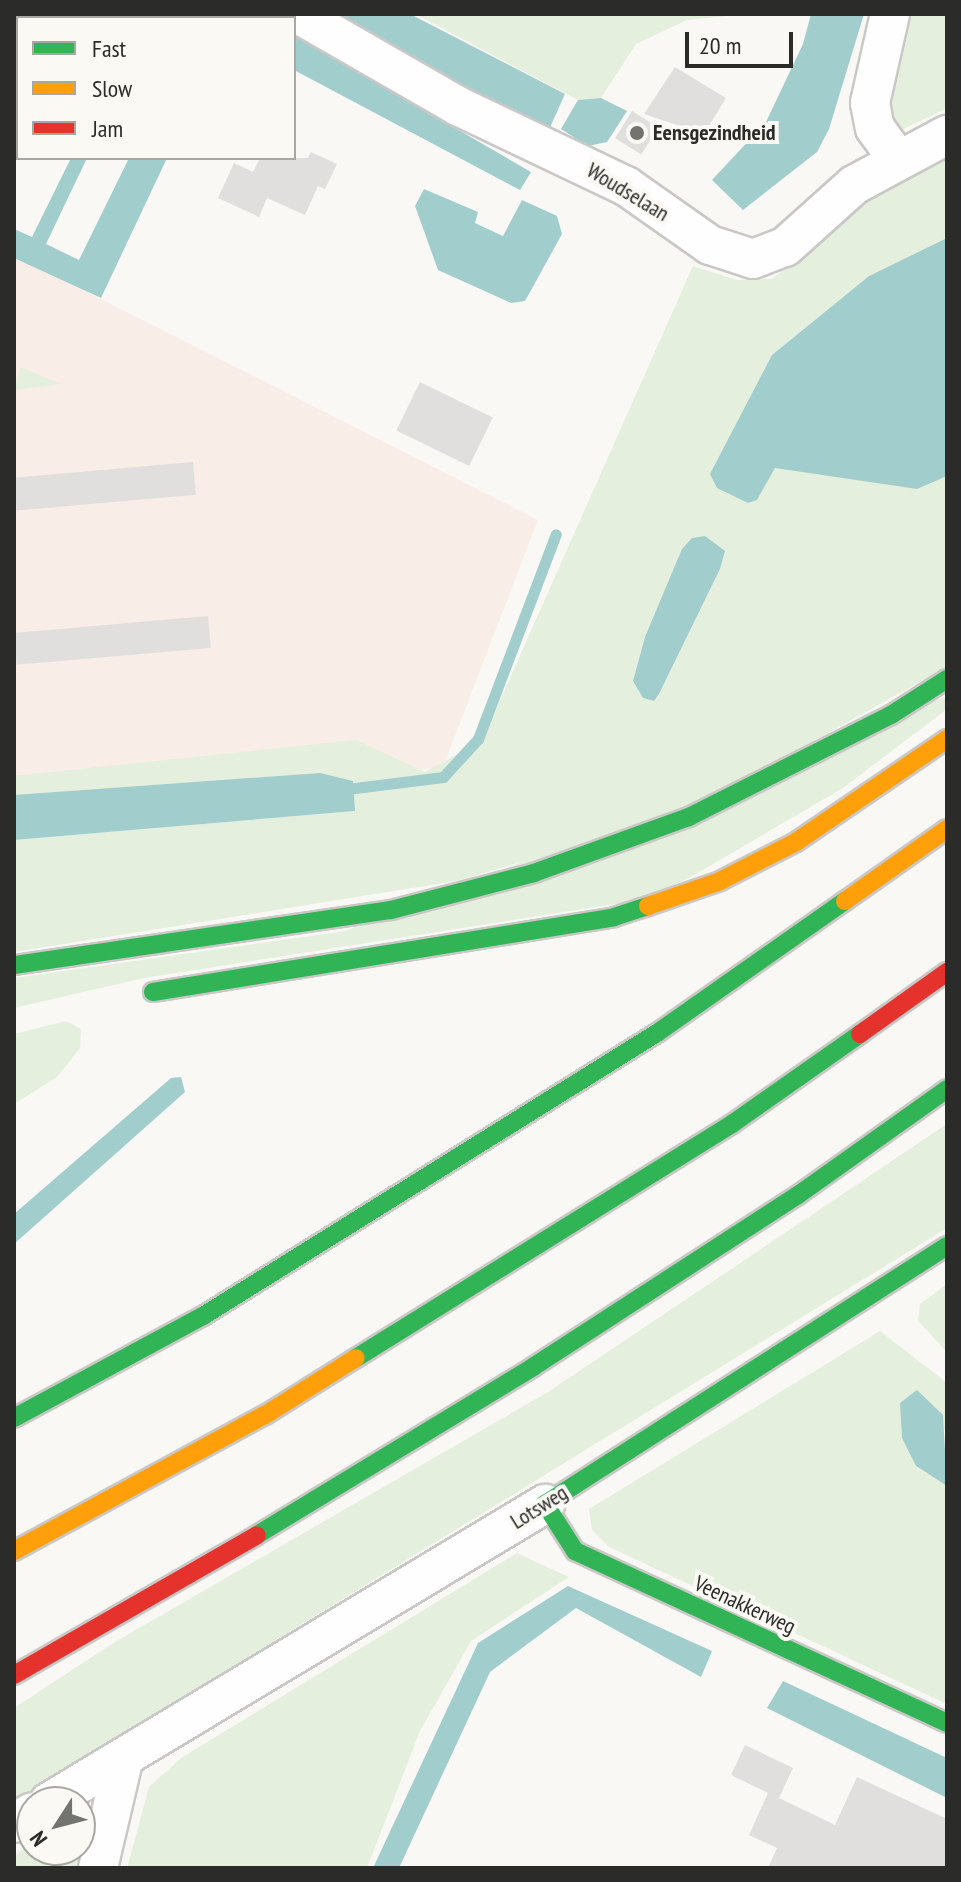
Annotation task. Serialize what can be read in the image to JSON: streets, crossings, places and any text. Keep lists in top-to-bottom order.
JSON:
{
  "streets": {
    "main road": ["Lotsweg", "Veenakkerweg"],
    "street": ["Woudselaan"]
  },
  "crossings": [
    ["Lotsweg", "Veenakkerweg"]
  ],
  "places": ["Eensgezindheid"],
  "legend": ["Fast", "Slow", "Jam"],
  "scale_bar": "20 m",
  "north": "bottom left"
}
